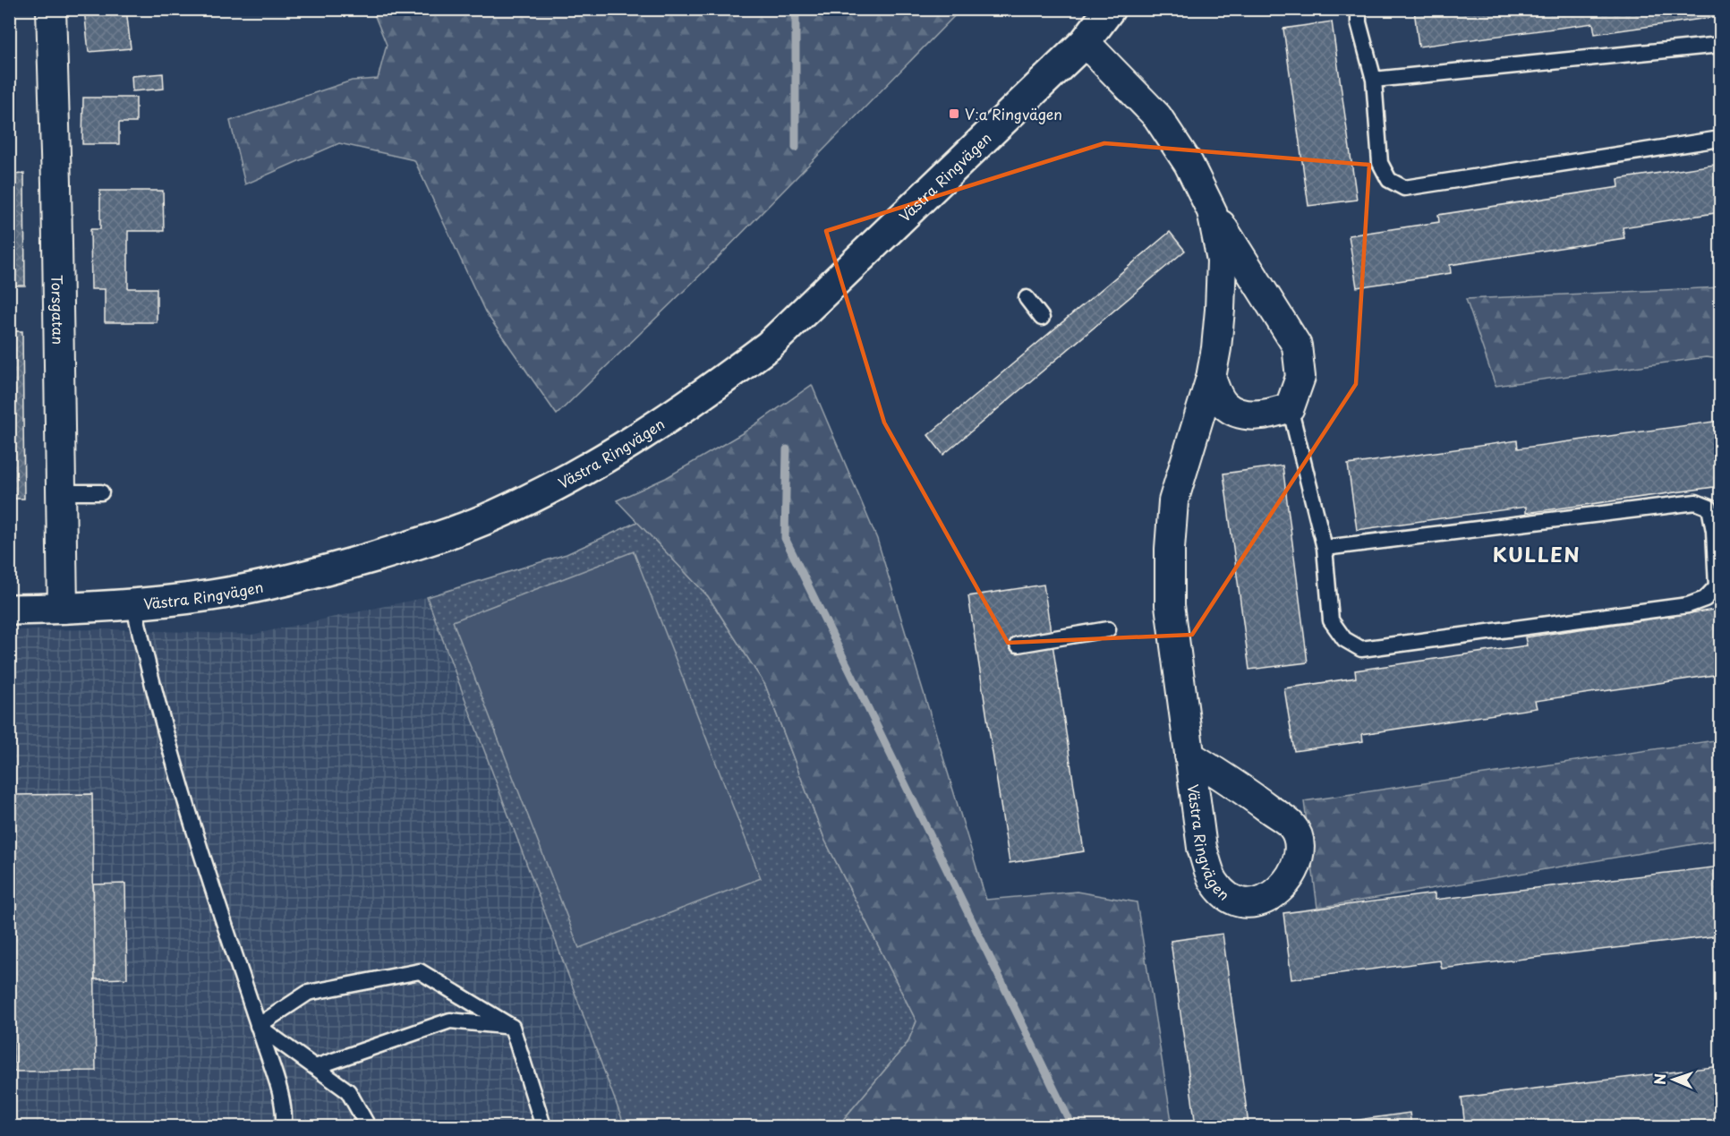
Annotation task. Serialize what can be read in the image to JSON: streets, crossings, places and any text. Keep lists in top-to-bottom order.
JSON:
{
  "streets": {
    "main road": ["Västra Ringvägen"],
    "street": ["Torsgatan"]
  },
  "crossings": [
    ["Västra Ringvägen", "Torsgatan"]
  ],
  "districts": ["KULLEN"],
  "places": {
    "transit": ["V:a Ringvägen"]
  },
  "north": "left"
}
